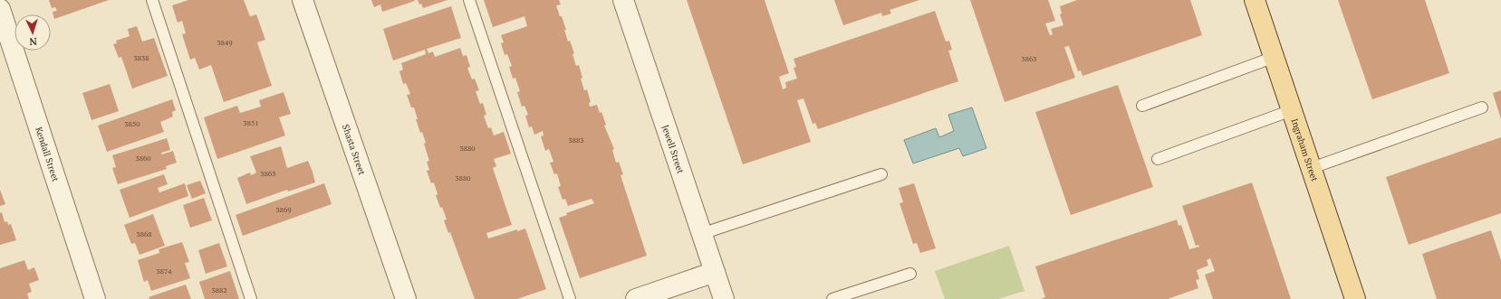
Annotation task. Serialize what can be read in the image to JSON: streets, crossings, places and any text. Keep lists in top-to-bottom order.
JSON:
{
  "streets": {
    "main road": ["Ingraham Street"],
    "street": ["Jewell Street", "Shasta Street", "Kendall Street"]
  },
  "house_numbers": [
    "3849",
    "3838",
    "3863",
    "3851",
    "3850",
    "3883",
    "3880",
    "3860",
    "3863",
    "3880",
    "3869",
    "3868",
    "3874",
    "3882"
  ],
  "north": "bottom"
}
